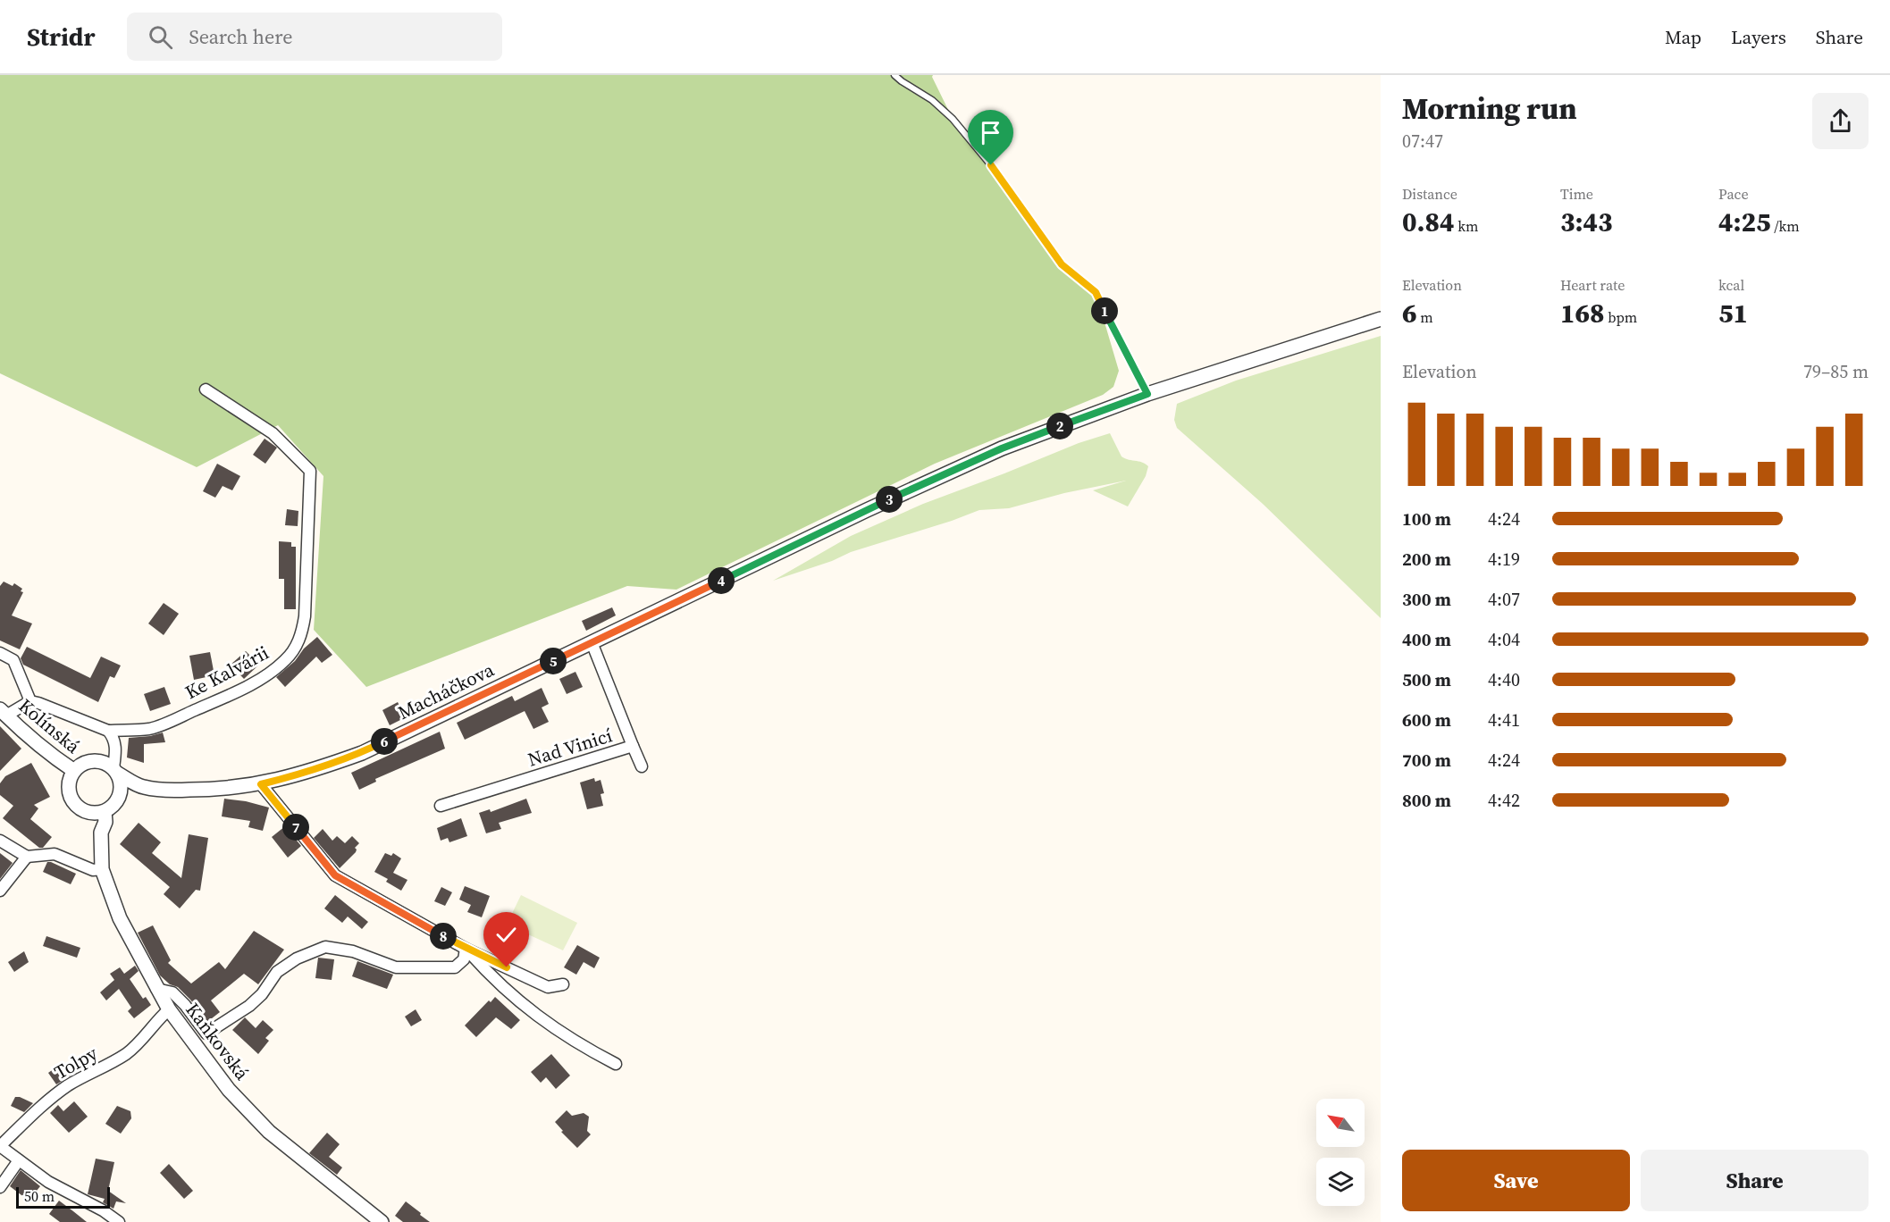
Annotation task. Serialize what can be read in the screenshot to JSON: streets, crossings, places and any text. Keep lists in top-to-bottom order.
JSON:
{
  "streets": {
    "street": [
      "Ke Kalvárii",
      "Macháčkova",
      "Kolínská",
      "Nad Vinicí",
      "Kaňkovská",
      "Tolpy"
    ]
  },
  "crossings": [
    ["Macháčkova", "Nad Vinicí"],
    ["Kolínská", "Kaňkovská"],
    ["Kaňkovská", "Tolpy"]
  ],
  "scale_bar": "50 m",
  "north": "top left",
  "page": {
    "header": "Stridr",
    "search": "Search here",
    "nav": ["Map", "Layers", "Share"],
    "heading": ["Morning run", "07:47"],
    "stats": [
      ["Distance", "0.84 km"],
      ["Time", "3:43"],
      ["Pace", "4:25 /km"],
      ["Elevation", "6 m"],
      ["Heart rate", "168 bpm"],
      ["kcal", "51"]
    ],
    "pins": [
      "1",
      "2",
      "3",
      "4",
      "5",
      "6",
      "7",
      "8"
    ],
    "chart": ["Elevation", "79–85 m"],
    "list": [
      {
        "name": "100 m",
        "note": "4:24"
      },
      {
        "name": "200 m",
        "note": "4:19"
      },
      {
        "name": "300 m",
        "note": "4:07"
      },
      {
        "name": "400 m",
        "note": "4:04"
      },
      {
        "name": "500 m",
        "note": "4:40"
      },
      {
        "name": "600 m",
        "note": "4:41"
      },
      {
        "name": "700 m",
        "note": "4:24"
      },
      {
        "name": "800 m",
        "note": "4:42"
      }
    ],
    "buttons": ["Save", "Share"],
    "scale": "50 m"
  }
}
